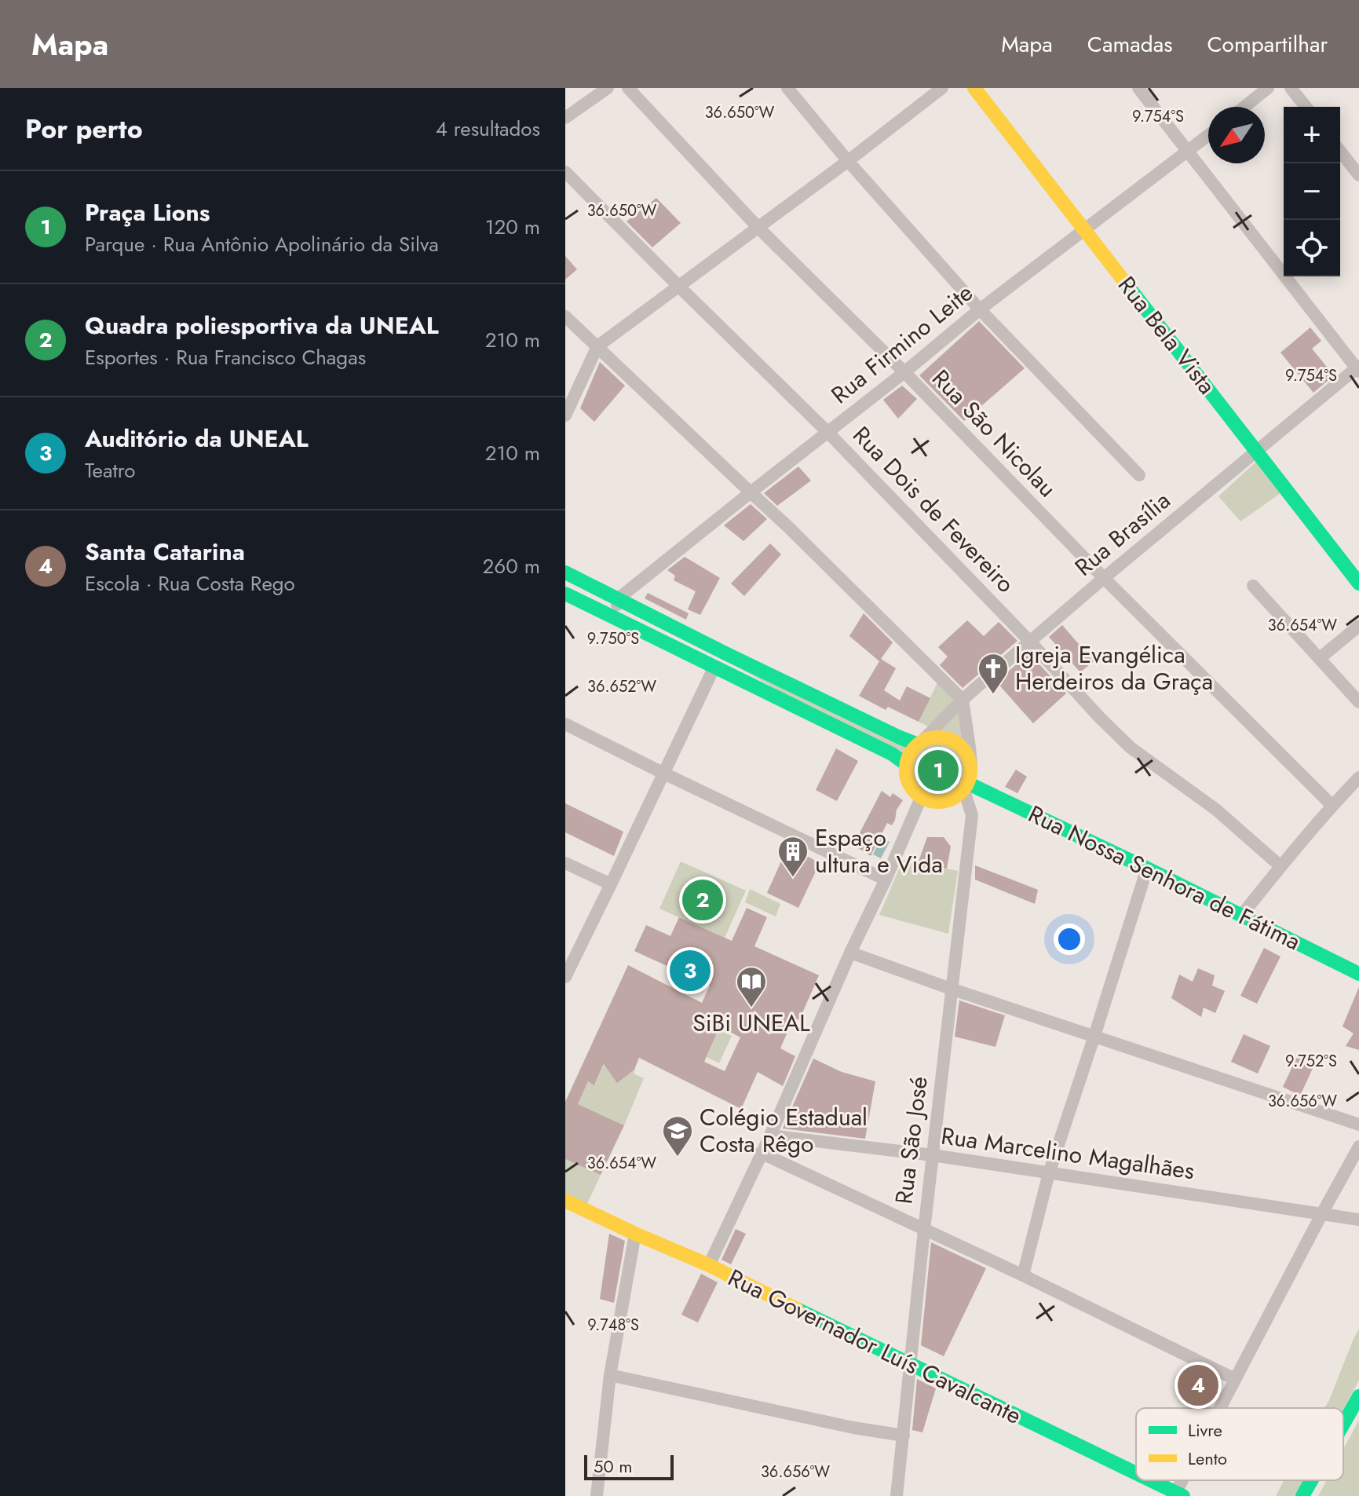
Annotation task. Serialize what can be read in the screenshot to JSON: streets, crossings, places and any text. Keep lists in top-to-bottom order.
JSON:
{
  "streets": {
    "street": [
      "Rua Bela Vista",
      "Rua Firmino Leite",
      "Rua São Nicolau",
      "Rua Dois de Fevereiro",
      "Rua Brasília",
      "Rua Nossa Senhora de Fátima",
      "Rua São José",
      "Rua Marcelino Magalhães",
      "Rua Governador Luís Cavalcante"
    ]
  },
  "crossings": [
    ["Rua Bela Vista", "Rua Firmino Leite"],
    ["Rua Bela Vista", "Rua Brasília"],
    ["Rua Firmino Leite", "Rua São Nicolau"],
    ["Rua Firmino Leite", "Rua Dois de Fevereiro"],
    ["Rua São Nicolau", "Rua Brasília"],
    ["Rua Dois de Fevereiro", "Rua Brasília"],
    ["Rua Brasília", "Rua Nossa Senhora de Fátima"],
    ["Rua Brasília", "Rua São José"],
    ["Rua Nossa Senhora de Fátima", "Rua São José"],
    ["Rua São José", "Rua Marcelino Magalhães"],
    ["Rua São José", "Rua Governador Luís Cavalcante"]
  ],
  "places": {
    "church": ["Igreja Evangélica Herdeiros da Graça"],
    "building": ["Espaço ultura e Vida"],
    "library": ["SiBi UNEAL"],
    "school or university": ["Colégio Estadual Costa Rêgo"]
  },
  "legend": ["Livre", "Lento"],
  "scale_bar": "50 m",
  "north": "bottom left",
  "page": {
    "header": "Mapa",
    "nav": ["Mapa", "Camadas", "Compartilhar"],
    "heading": ["Por perto", "4 resultados"],
    "map_buttons": ["+", "−"],
    "list": [
      {
        "mark": "1",
        "name": "Praça Lions",
        "note": "Parque · Rua Antônio Apolinário da Silva",
        "value": "120 m"
      },
      {
        "mark": "2",
        "name": "Quadra poliesportiva da UNEAL",
        "note": "Esportes · Rua Francisco Chagas",
        "value": "210 m"
      },
      {
        "mark": "3",
        "name": "Auditório da UNEAL",
        "note": "Teatro",
        "value": "210 m"
      },
      {
        "mark": "4",
        "name": "Santa Catarina",
        "note": "Escola · Rua Costa Rego",
        "value": "260 m"
      }
    ],
    "pins": [
      "1",
      "2",
      "3",
      "4"
    ],
    "scale": "50 m"
  },
  "coordinates": [
    "36.650°W",
    "9.754°S",
    "36.654°W",
    "9.750°S",
    "36.652°W",
    "9.752°S",
    "36.656°W",
    "9.748°S"
  ]
}
